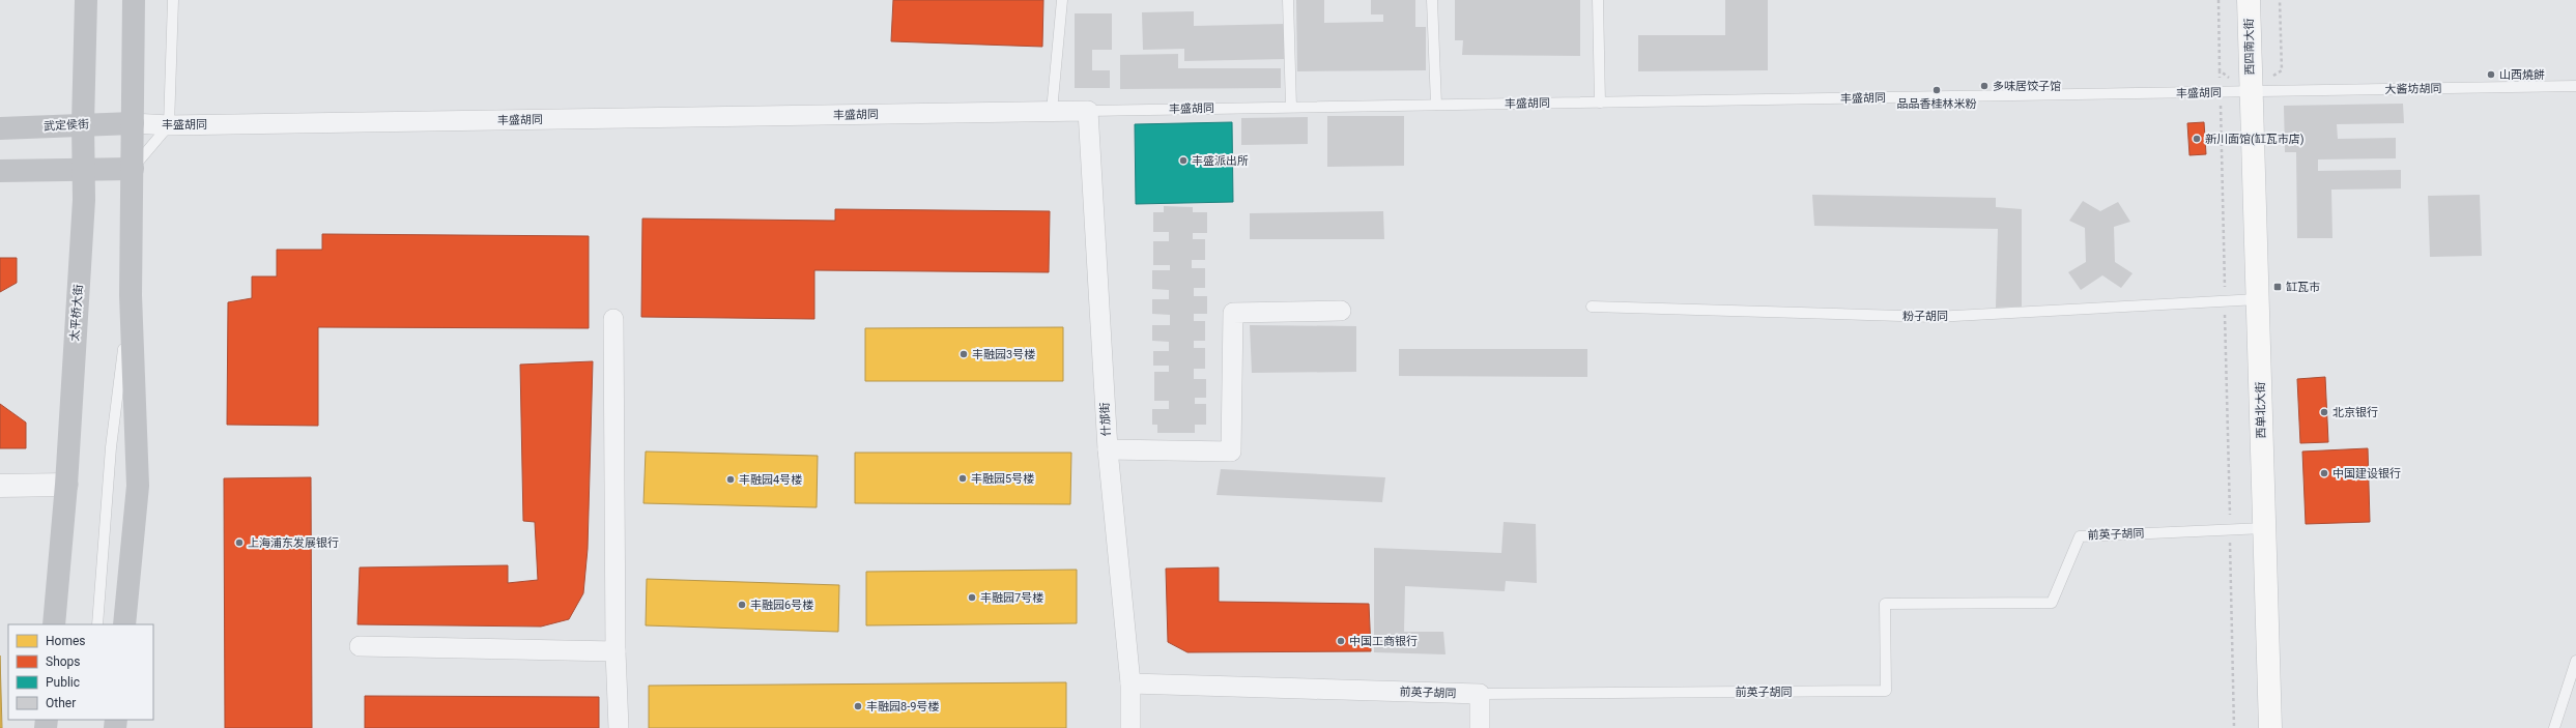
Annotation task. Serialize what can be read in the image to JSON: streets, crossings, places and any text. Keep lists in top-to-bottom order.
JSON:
{
  "streets": {
    "main road": [
      "西四南大街",
      "武定侯街",
      "太平桥大街",
      "西单北大街"
    ],
    "street": ["丰盛胡同", "什邡街", "前英子胡同"],
    "lane": ["大酱坊胡同", "粉子胡同"]
  },
  "crossings": [
    ["西四南大街", "大酱坊胡同"],
    ["西四南大街", "丰盛胡同"],
    ["西四南大街", "西单北大街"],
    ["大酱坊胡同", "丰盛胡同"],
    ["大酱坊胡同", "西单北大街"],
    ["丰盛胡同", "武定侯街"],
    ["丰盛胡同", "西单北大街"],
    ["丰盛胡同", "什邡街"],
    ["武定侯街", "太平桥大街"],
    ["粉子胡同", "西单北大街"],
    ["西单北大街", "前英子胡同"],
    ["什邡街", "前英子胡同"]
  ],
  "places": {
    "other": [
      "山西燒餅",
      "多味居饺子馆",
      "品品香桂林米粉",
      "新川面馆(缸瓦市店)",
      "丰盛派出所",
      "丰融园3号楼",
      "北京银行",
      "中国建设银行",
      "丰融园5号楼",
      "丰融园4号楼",
      "上海浦东发展银行",
      "丰融园7号楼",
      "丰融园6号楼",
      "中国工商银行",
      "丰融园8-9号楼"
    ],
    "transit": ["缸瓦市"]
  },
  "legend": [
    "Homes",
    "Shops",
    "Public",
    "Other"
  ]
}
